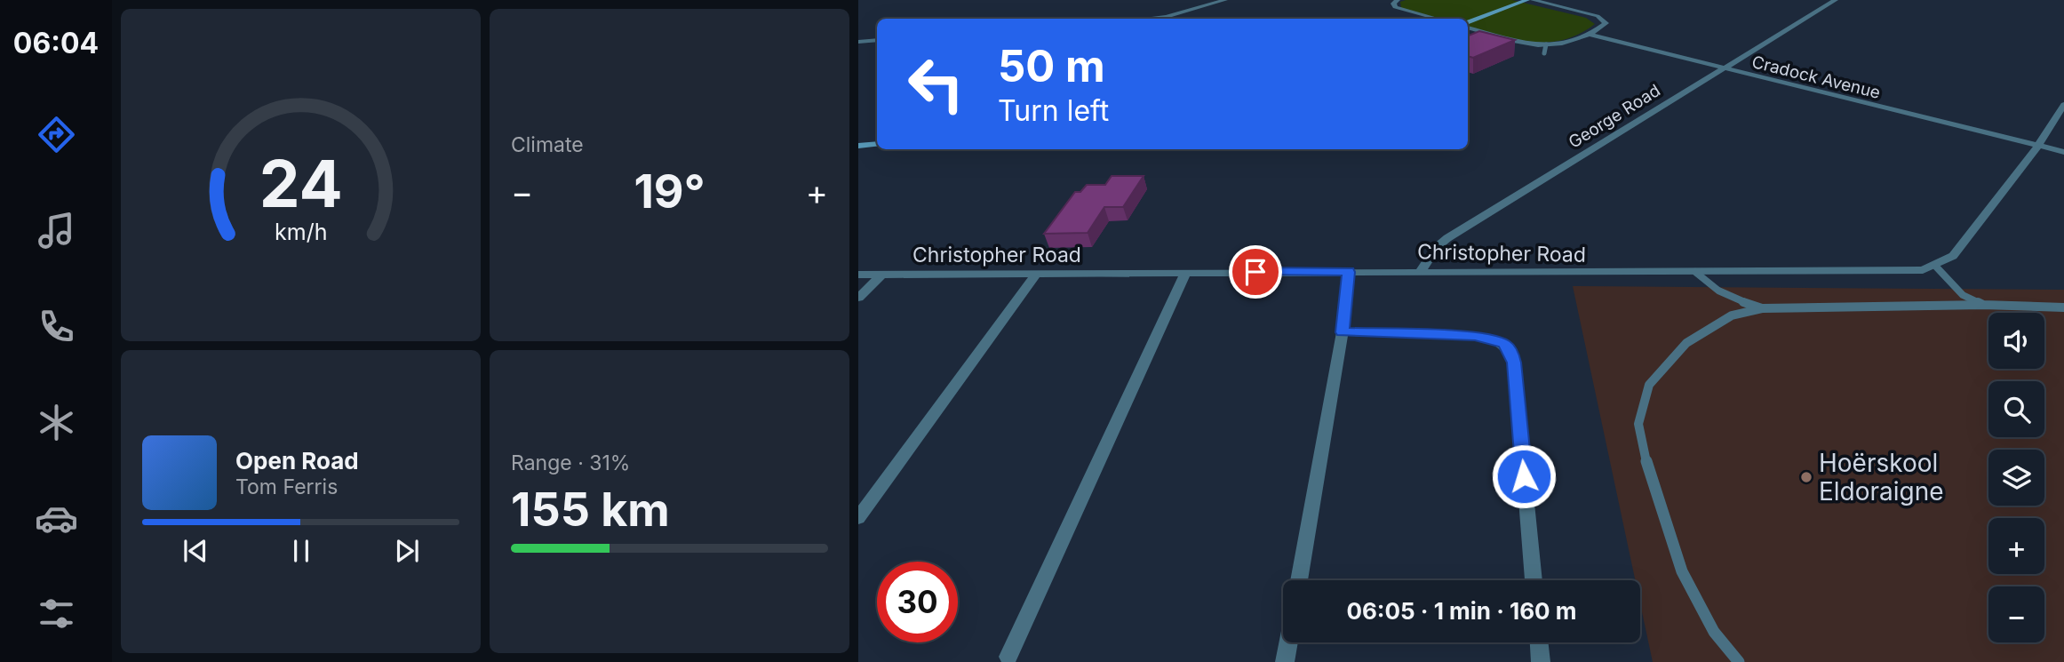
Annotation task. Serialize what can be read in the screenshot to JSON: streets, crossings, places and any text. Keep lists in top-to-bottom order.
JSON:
{
  "streets": {
    "street": ["Cradock Avenue", "George Road", "Christopher Road"]
  },
  "crossings": [
    ["Cradock Avenue", "George Road"],
    ["Cradock Avenue", "Christopher Road"],
    ["George Road", "Christopher Road"]
  ],
  "places": ["Hoërskool Eldoraigne"],
  "page": {
    "tabs": "06:04",
    "tile": [
      "Climate",
      ["Range · 31%", "155 km"]
    ],
    "turn": ["50 m", "Turn left"],
    "heat": ["−", "19°", "+"],
    "map_buttons": ["+", "−"],
    "song": ["Open Road", "Tom Ferris"],
    "limit": "30",
    "trip": "06:05 · 1 min · 160 m",
    "gauge": ["24", "km/h"]
  }
}
